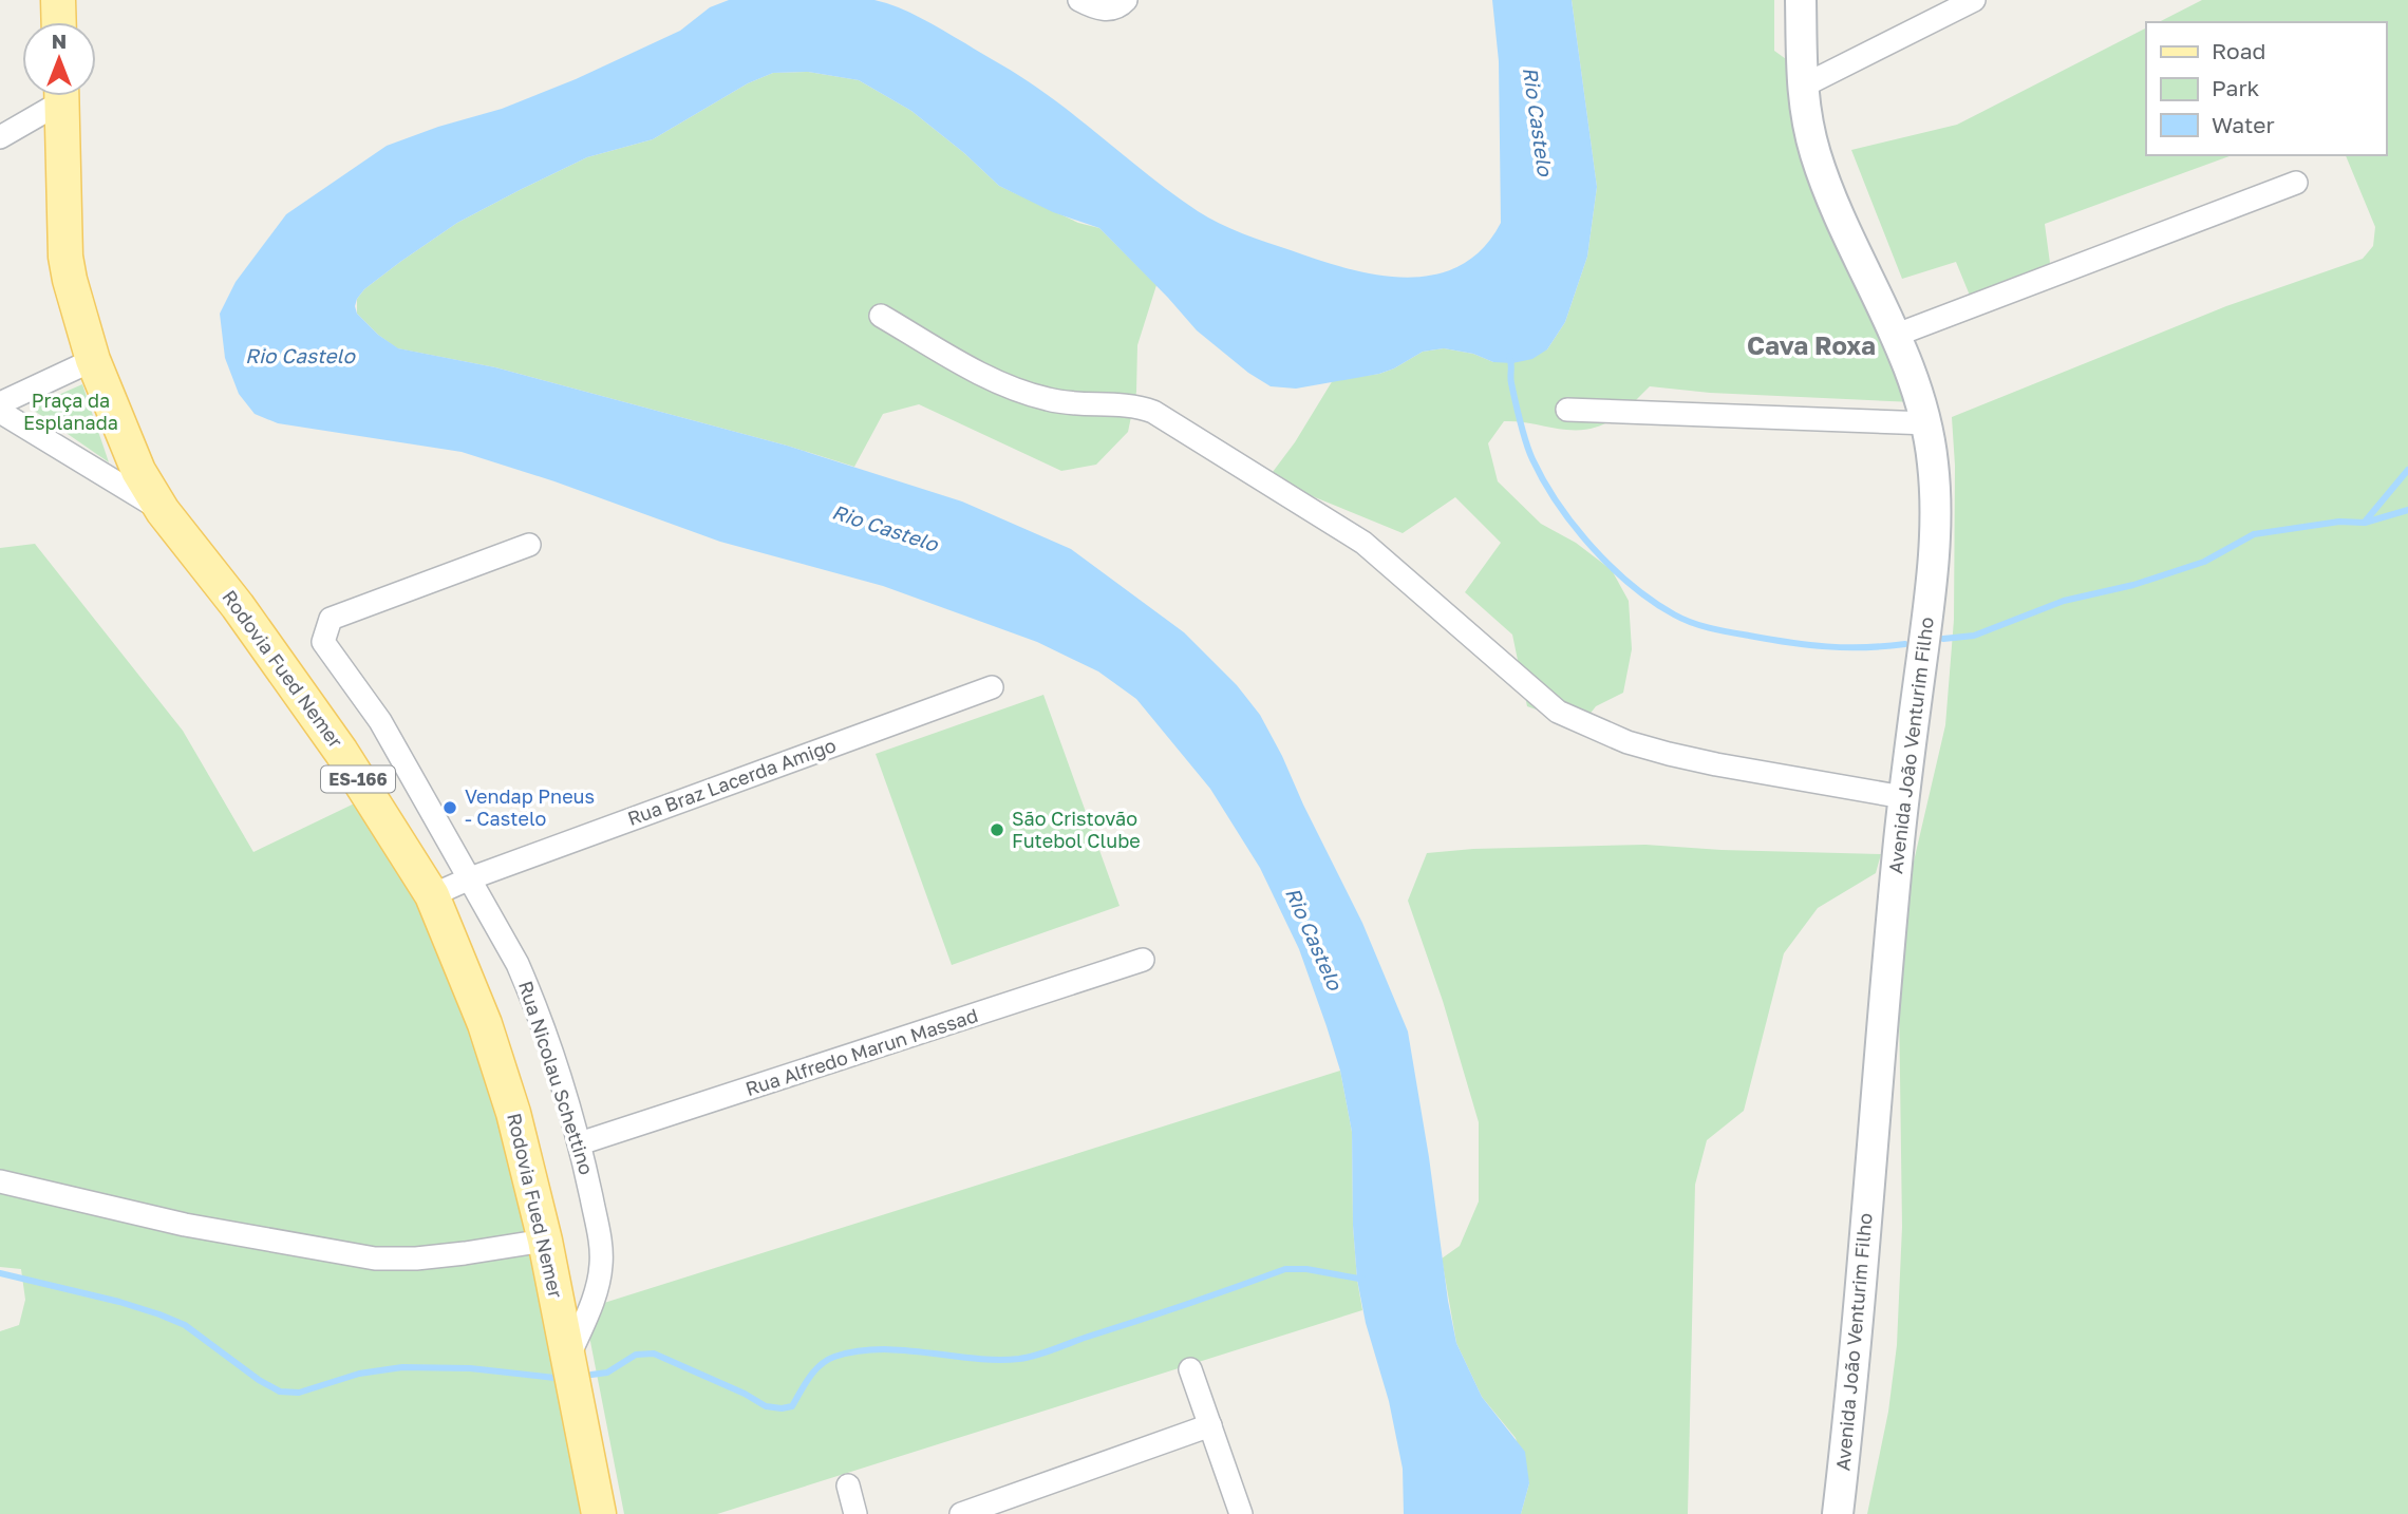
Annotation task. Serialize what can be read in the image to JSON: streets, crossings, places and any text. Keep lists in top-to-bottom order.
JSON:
{
  "streets": {
    "main road": ["Rodovia Fued Nemer", "ES-166"],
    "street": [
      "Avenida João Venturim Filho",
      "Rua Braz Lacerda Amigo",
      "Rua Alfredo Marun Massad",
      "Rua Nicolau Schettino"
    ]
  },
  "crossings": [
    ["Rodovia Fued Nemer", "Rua Braz Lacerda Amigo"],
    ["Rodovia Fued Nemer", "Rua Nicolau Schettino"],
    ["Rua Braz Lacerda Amigo", "Rua Nicolau Schettino"],
    ["Rua Alfredo Marun Massad", "Rua Nicolau Schettino"]
  ],
  "districts": ["Cava Roxa"],
  "water": ["Rio Castelo"],
  "parks": ["Praça da Esplanada"],
  "places": ["Vendap Pneus - Castelo", "São Cristovão Futebol Clube"],
  "legend": ["Road", "Park", "Water"],
  "north": "top"
}
